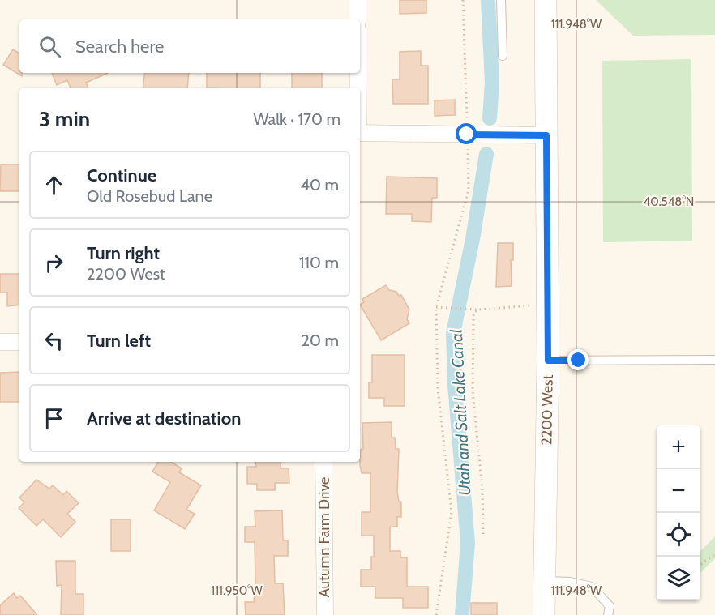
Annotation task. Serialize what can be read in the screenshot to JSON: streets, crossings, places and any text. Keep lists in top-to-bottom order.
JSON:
{
  "streets": {
    "street": ["2200 West", "Autumn Farm Drive"]
  },
  "water": ["Utah and Salt Lake Canal"],
  "page": {
    "search": "Search here",
    "heading": ["3 min", "Walk · 170 m"],
    "list": [
      ["Continue", "Old Rosebud Lane", "40 m"],
      ["Turn right", "2200 West", "110 m"],
      ["Turn left", "20 m"],
      "Arrive at destination"
    ],
    "map_buttons": ["+", "−"]
  },
  "coordinates": ["111.948°W", "40.548°N", "111.950°W"]
}
